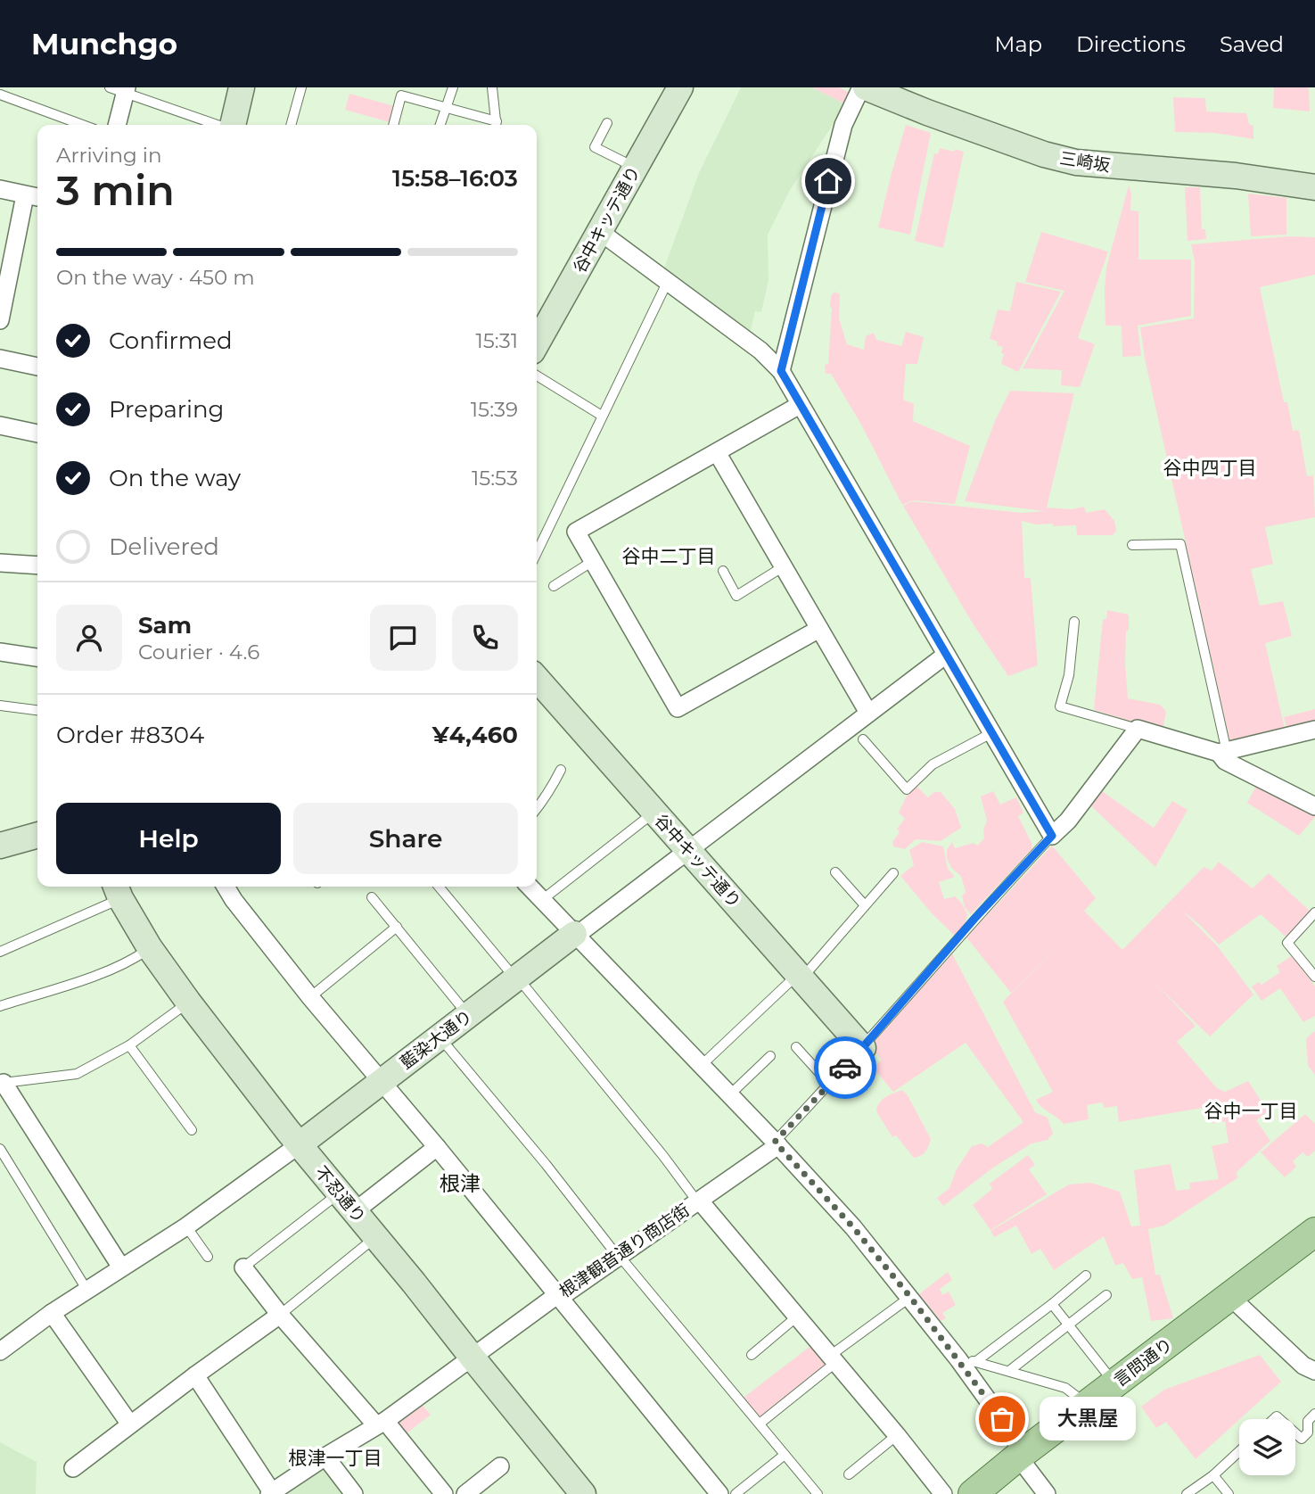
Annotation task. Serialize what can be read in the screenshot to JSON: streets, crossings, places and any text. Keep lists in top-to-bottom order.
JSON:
{
  "streets": {
    "main road": [
      "三崎坂",
      "谷中キッテ通り",
      "藍染大通り",
      "不忍通り",
      "言問通り"
    ],
    "street": ["根津観音通り商店街"]
  },
  "crossings": [
    ["藍染大通り", "不忍通り"],
    ["不忍通り", "根津観音通り商店街"]
  ],
  "districts": [
    "谷中四丁目",
    "谷中二丁目",
    "谷中一丁目",
    "根津",
    "根津一丁目"
  ],
  "places": ["大黒屋"],
  "page": {
    "header": "Munchgo",
    "nav": ["Map", "Directions", "Saved"],
    "heading": ["3 min", "Arriving in", "15:58–16:03"],
    "panel": [
      "Sam",
      "Courier · 4.6",
      "Order #8304",
      "¥4,460"
    ],
    "bar": "On the way · 450 m",
    "list": [
      ["Confirmed", "15:31"],
      ["Preparing", "15:39"],
      ["On the way", "15:53"],
      "Delivered"
    ],
    "buttons": ["Help", "Share"],
    "bubble": "大黒屋"
  }
}
